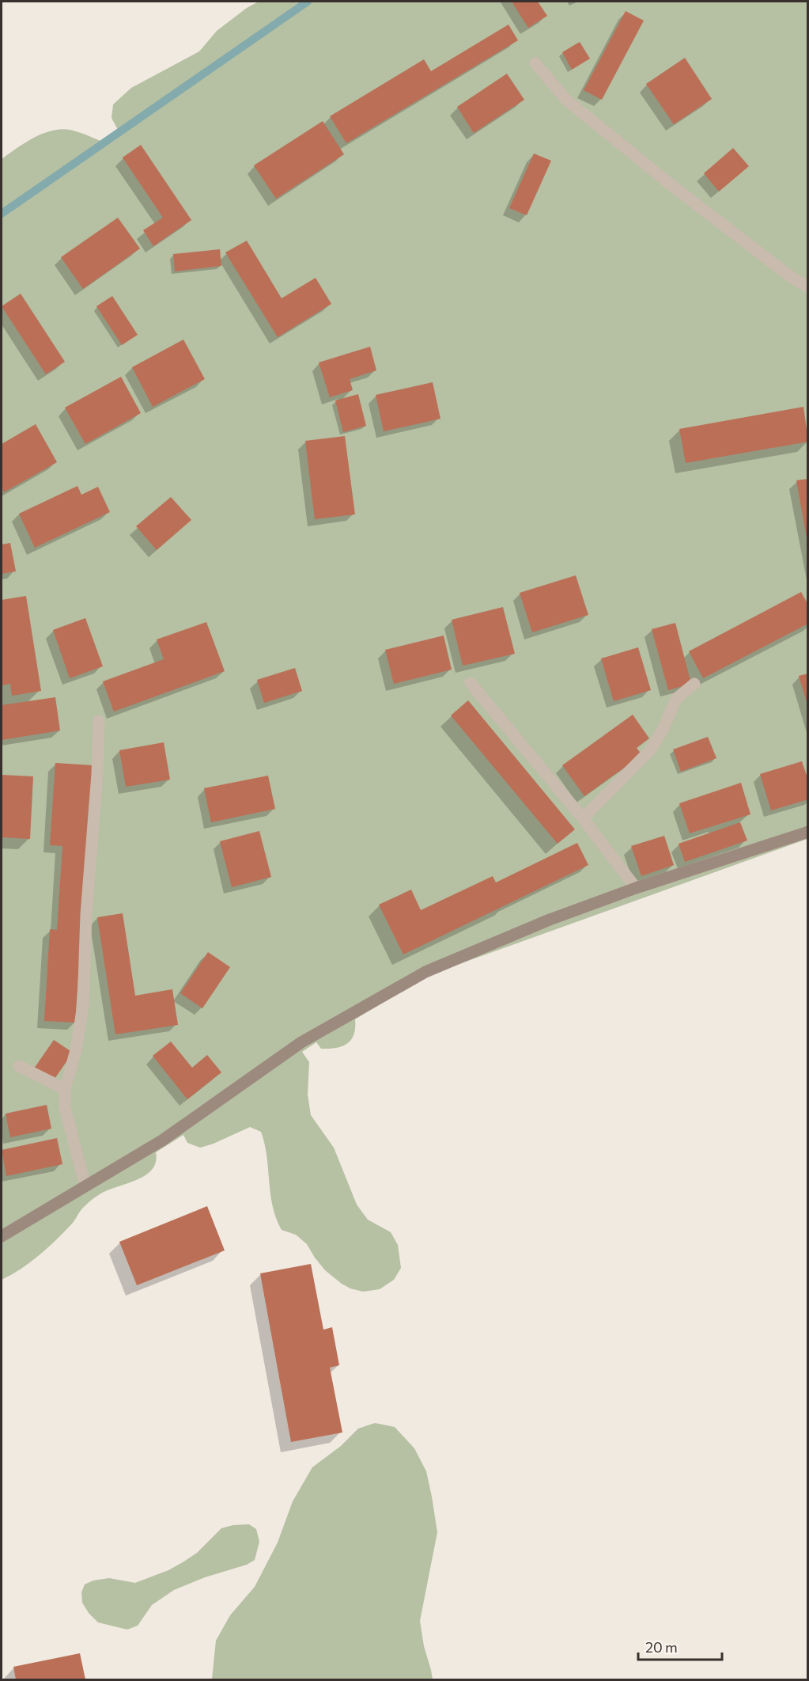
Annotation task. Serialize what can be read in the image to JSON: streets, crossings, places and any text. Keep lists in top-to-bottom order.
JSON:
{
  "scale_bar": "20 m"
}
